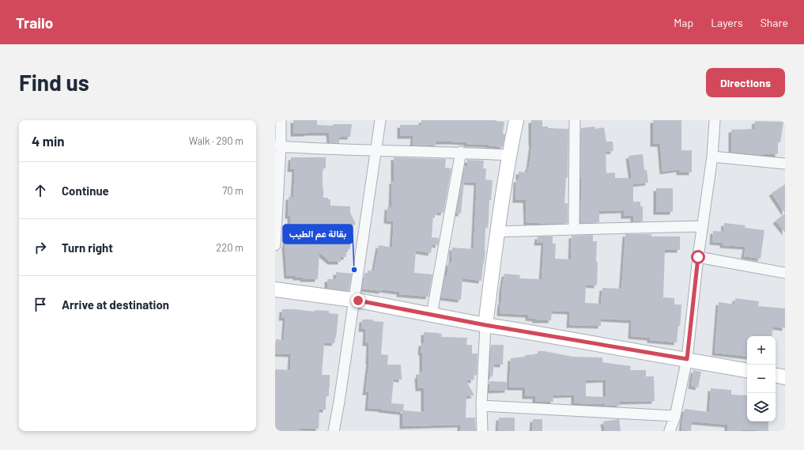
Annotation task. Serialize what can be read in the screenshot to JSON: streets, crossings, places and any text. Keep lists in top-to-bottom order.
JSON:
{
  "places": ["بقالة عم الطيب"],
  "page": {
    "header": "Trailo",
    "nav": ["Map", "Layers", "Share"],
    "buttons": "Directions",
    "title": "Find us",
    "heading": ["4 min", "Walk · 290 m"],
    "list": [
      ["Continue", "70 m"],
      ["Turn right", "220 m"],
      "Arrive at destination"
    ],
    "map_buttons": ["+", "−"]
  }
}
